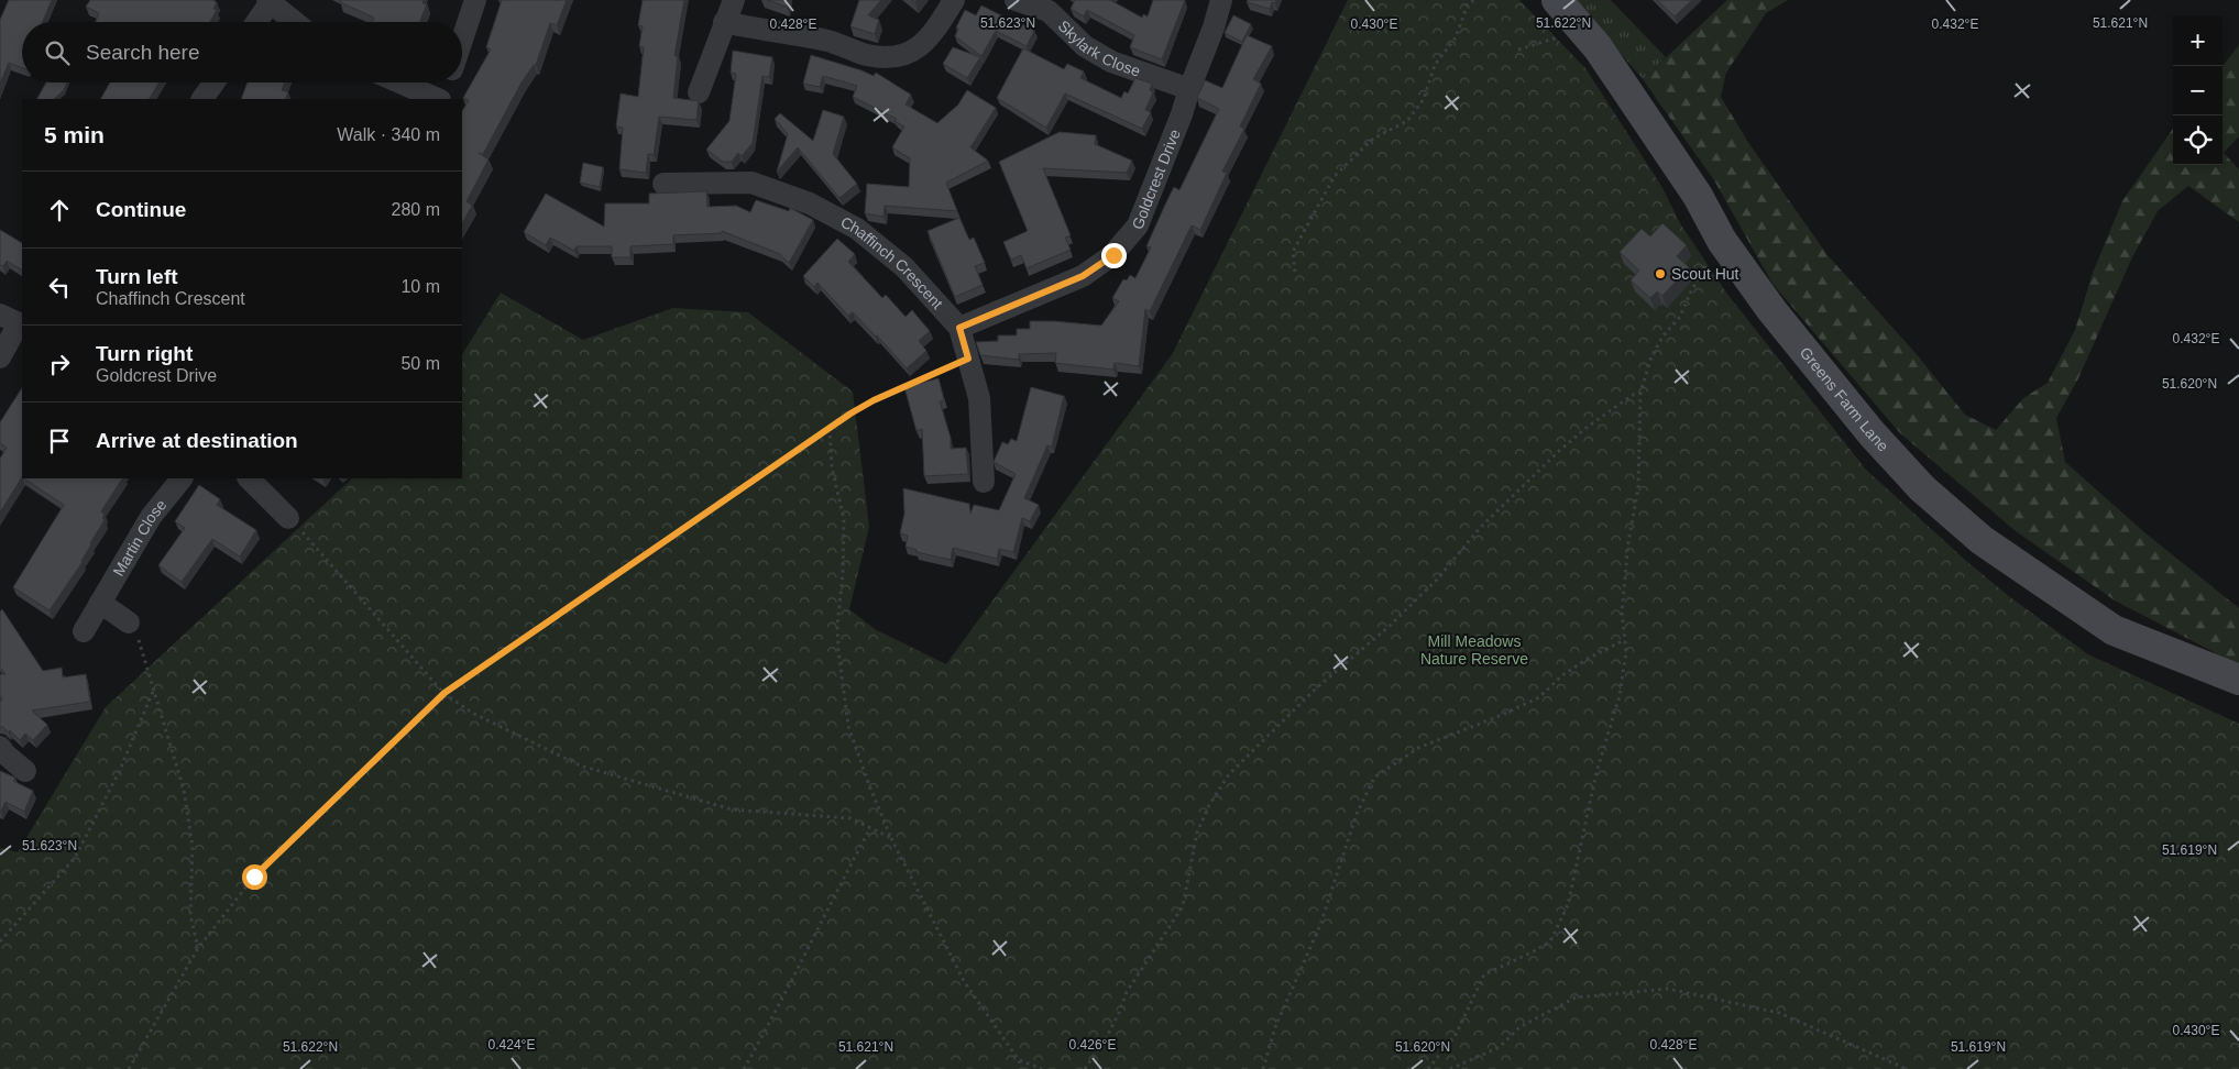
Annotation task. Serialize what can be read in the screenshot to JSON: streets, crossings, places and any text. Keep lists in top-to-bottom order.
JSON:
{
  "streets": {
    "street": [
      "Skylark Close",
      "Goldcrest Drive",
      "Chaffinch Crescent",
      "Greens Farm Lane",
      "Martin Close"
    ]
  },
  "crossings": [
    ["Skylark Close", "Goldcrest Drive"],
    ["Goldcrest Drive", "Chaffinch Crescent"]
  ],
  "parks": ["Mill Meadows Nature Reserve"],
  "places": ["Scout Hut"],
  "page": {
    "map_buttons": ["+", "−"],
    "search": "Search here",
    "heading": ["5 min", "Walk · 340 m"],
    "list": [
      ["Continue", "280 m"],
      ["Turn left", "Chaffinch Crescent", "10 m"],
      ["Turn right", "Goldcrest Drive", "50 m"],
      "Arrive at destination"
    ]
  },
  "coordinates": [
    "51.623°N",
    "51.622°N",
    "51.621°N",
    "0.428°E",
    "0.430°E",
    "0.432°E",
    "51.620°N",
    "51.619°N",
    "0.424°E",
    "0.426°E"
  ]
}
